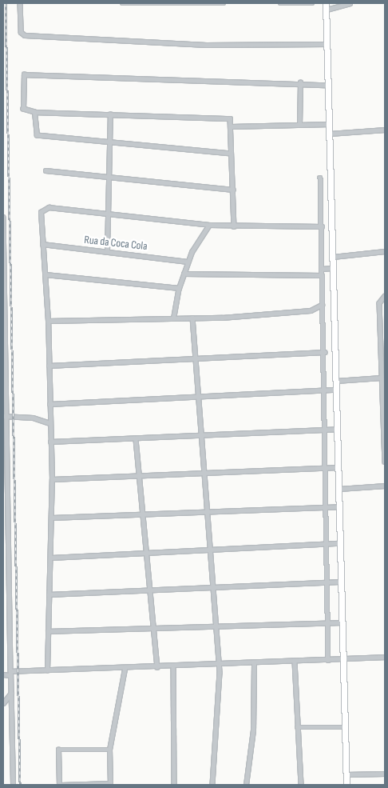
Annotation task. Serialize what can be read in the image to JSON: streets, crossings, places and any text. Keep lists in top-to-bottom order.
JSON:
{
  "streets": {
    "street": ["Rua da Coca Cola"]
  }
}
